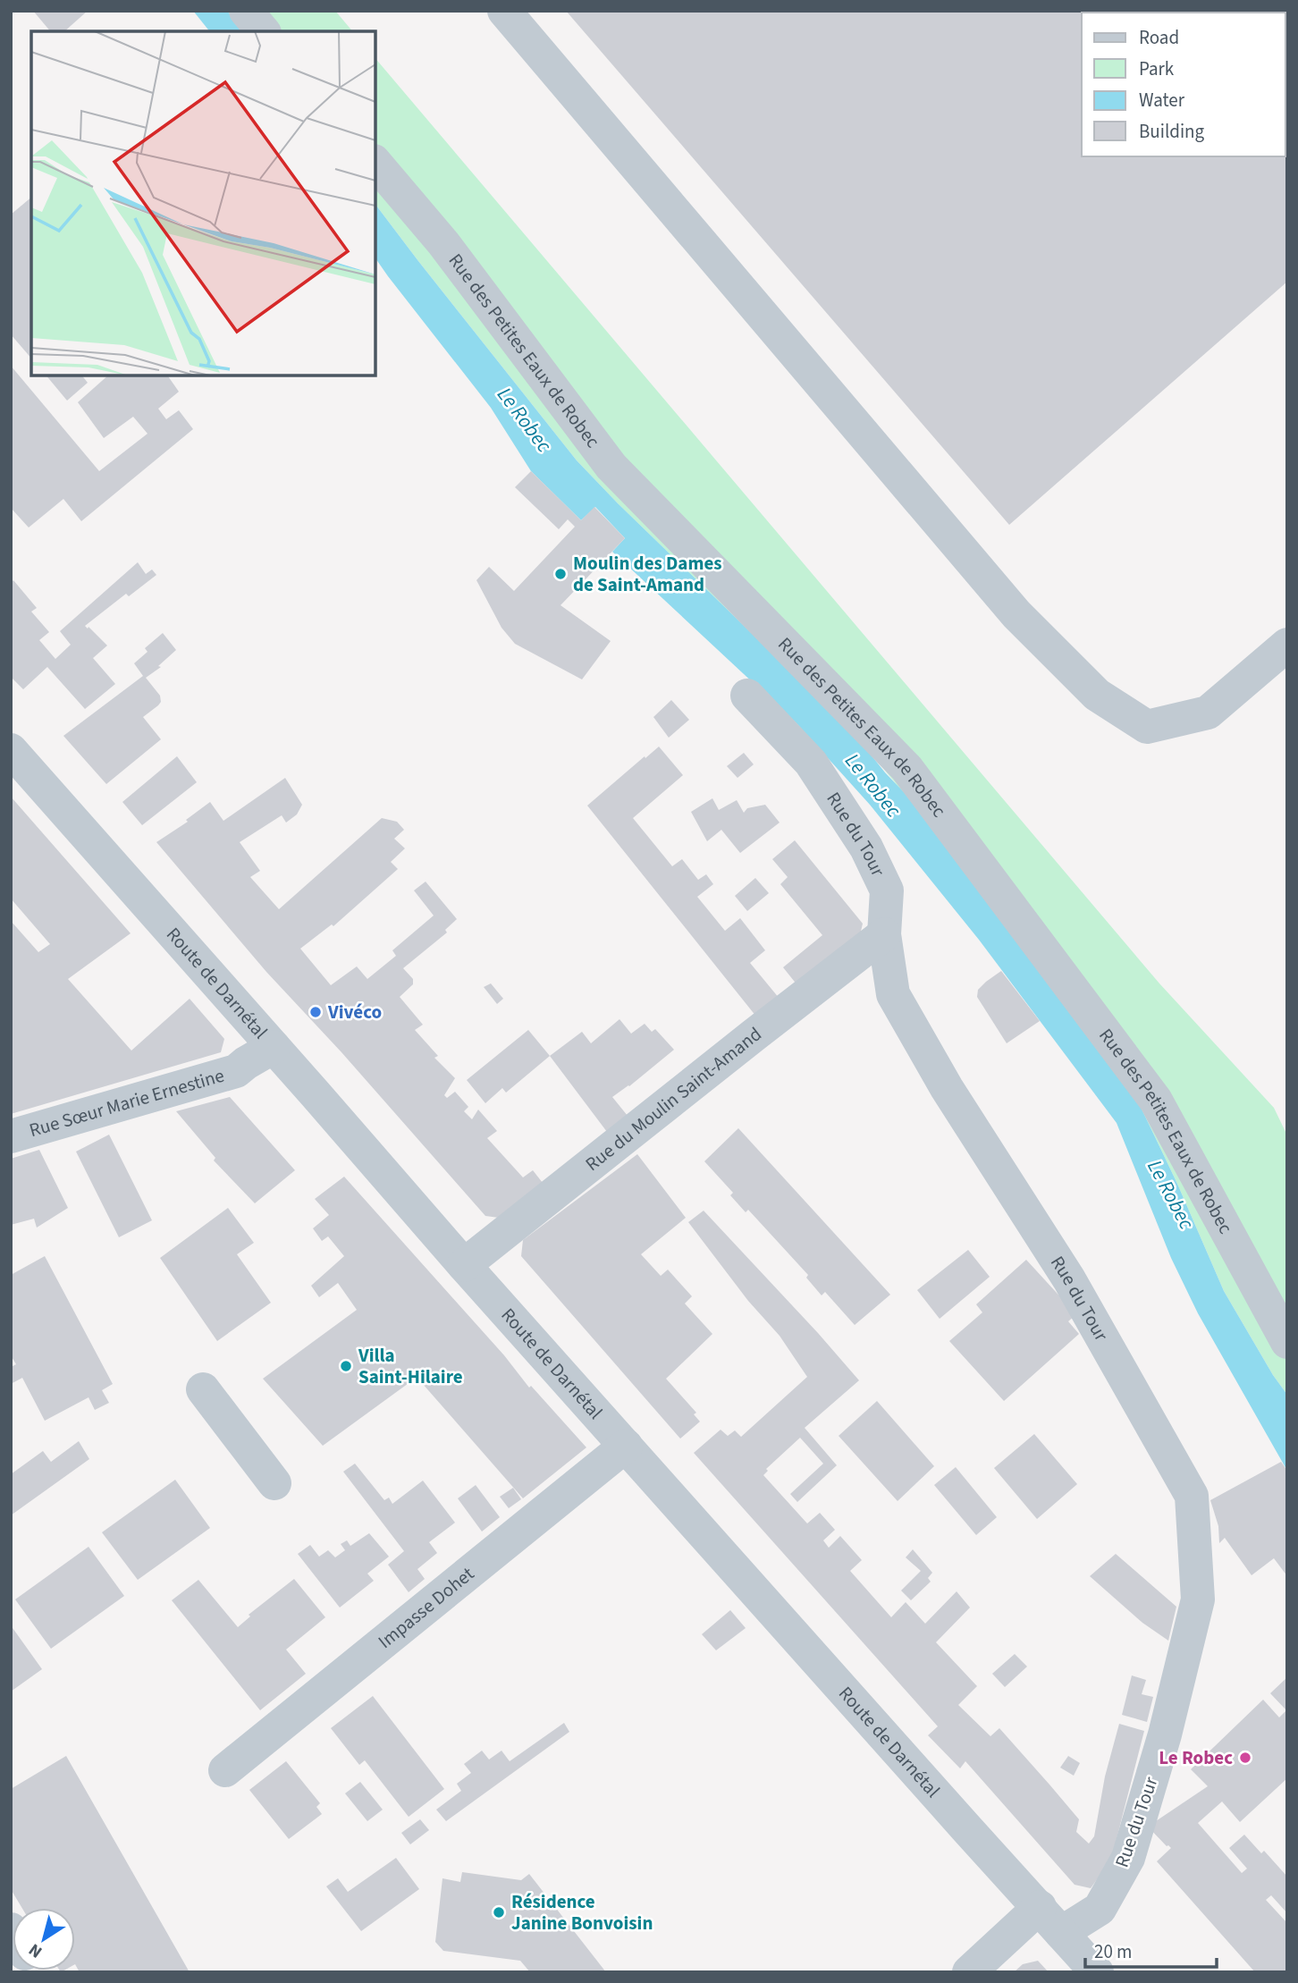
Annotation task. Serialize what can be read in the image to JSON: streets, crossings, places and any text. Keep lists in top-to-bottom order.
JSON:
{
  "streets": {
    "street": [
      "Rue des Petites Eaux de Robec",
      "Rue du Tour",
      "Route de Darnétal",
      "Rue du Moulin Saint-Amand",
      "Rue Sœur Marie Ernestine",
      "Impasse Dohet"
    ]
  },
  "crossings": [
    ["Rue du Tour", "Route de Darnétal"],
    ["Rue du Tour", "Rue du Moulin Saint-Amand"],
    ["Route de Darnétal", "Rue du Moulin Saint-Amand"],
    ["Route de Darnétal", "Rue Sœur Marie Ernestine"],
    ["Route de Darnétal", "Impasse Dohet"]
  ],
  "water": ["Le Robec"],
  "places": [
    "Moulin des Dames de Saint-Amand",
    "Vivéco",
    "Villa Saint-Hilaire",
    "Le Robec",
    "Résidence Janine Bonvoisin"
  ],
  "legend": [
    "Road",
    "Park",
    "Water",
    "Building"
  ],
  "scale_bar": "20 m",
  "north": "bottom left"
}
